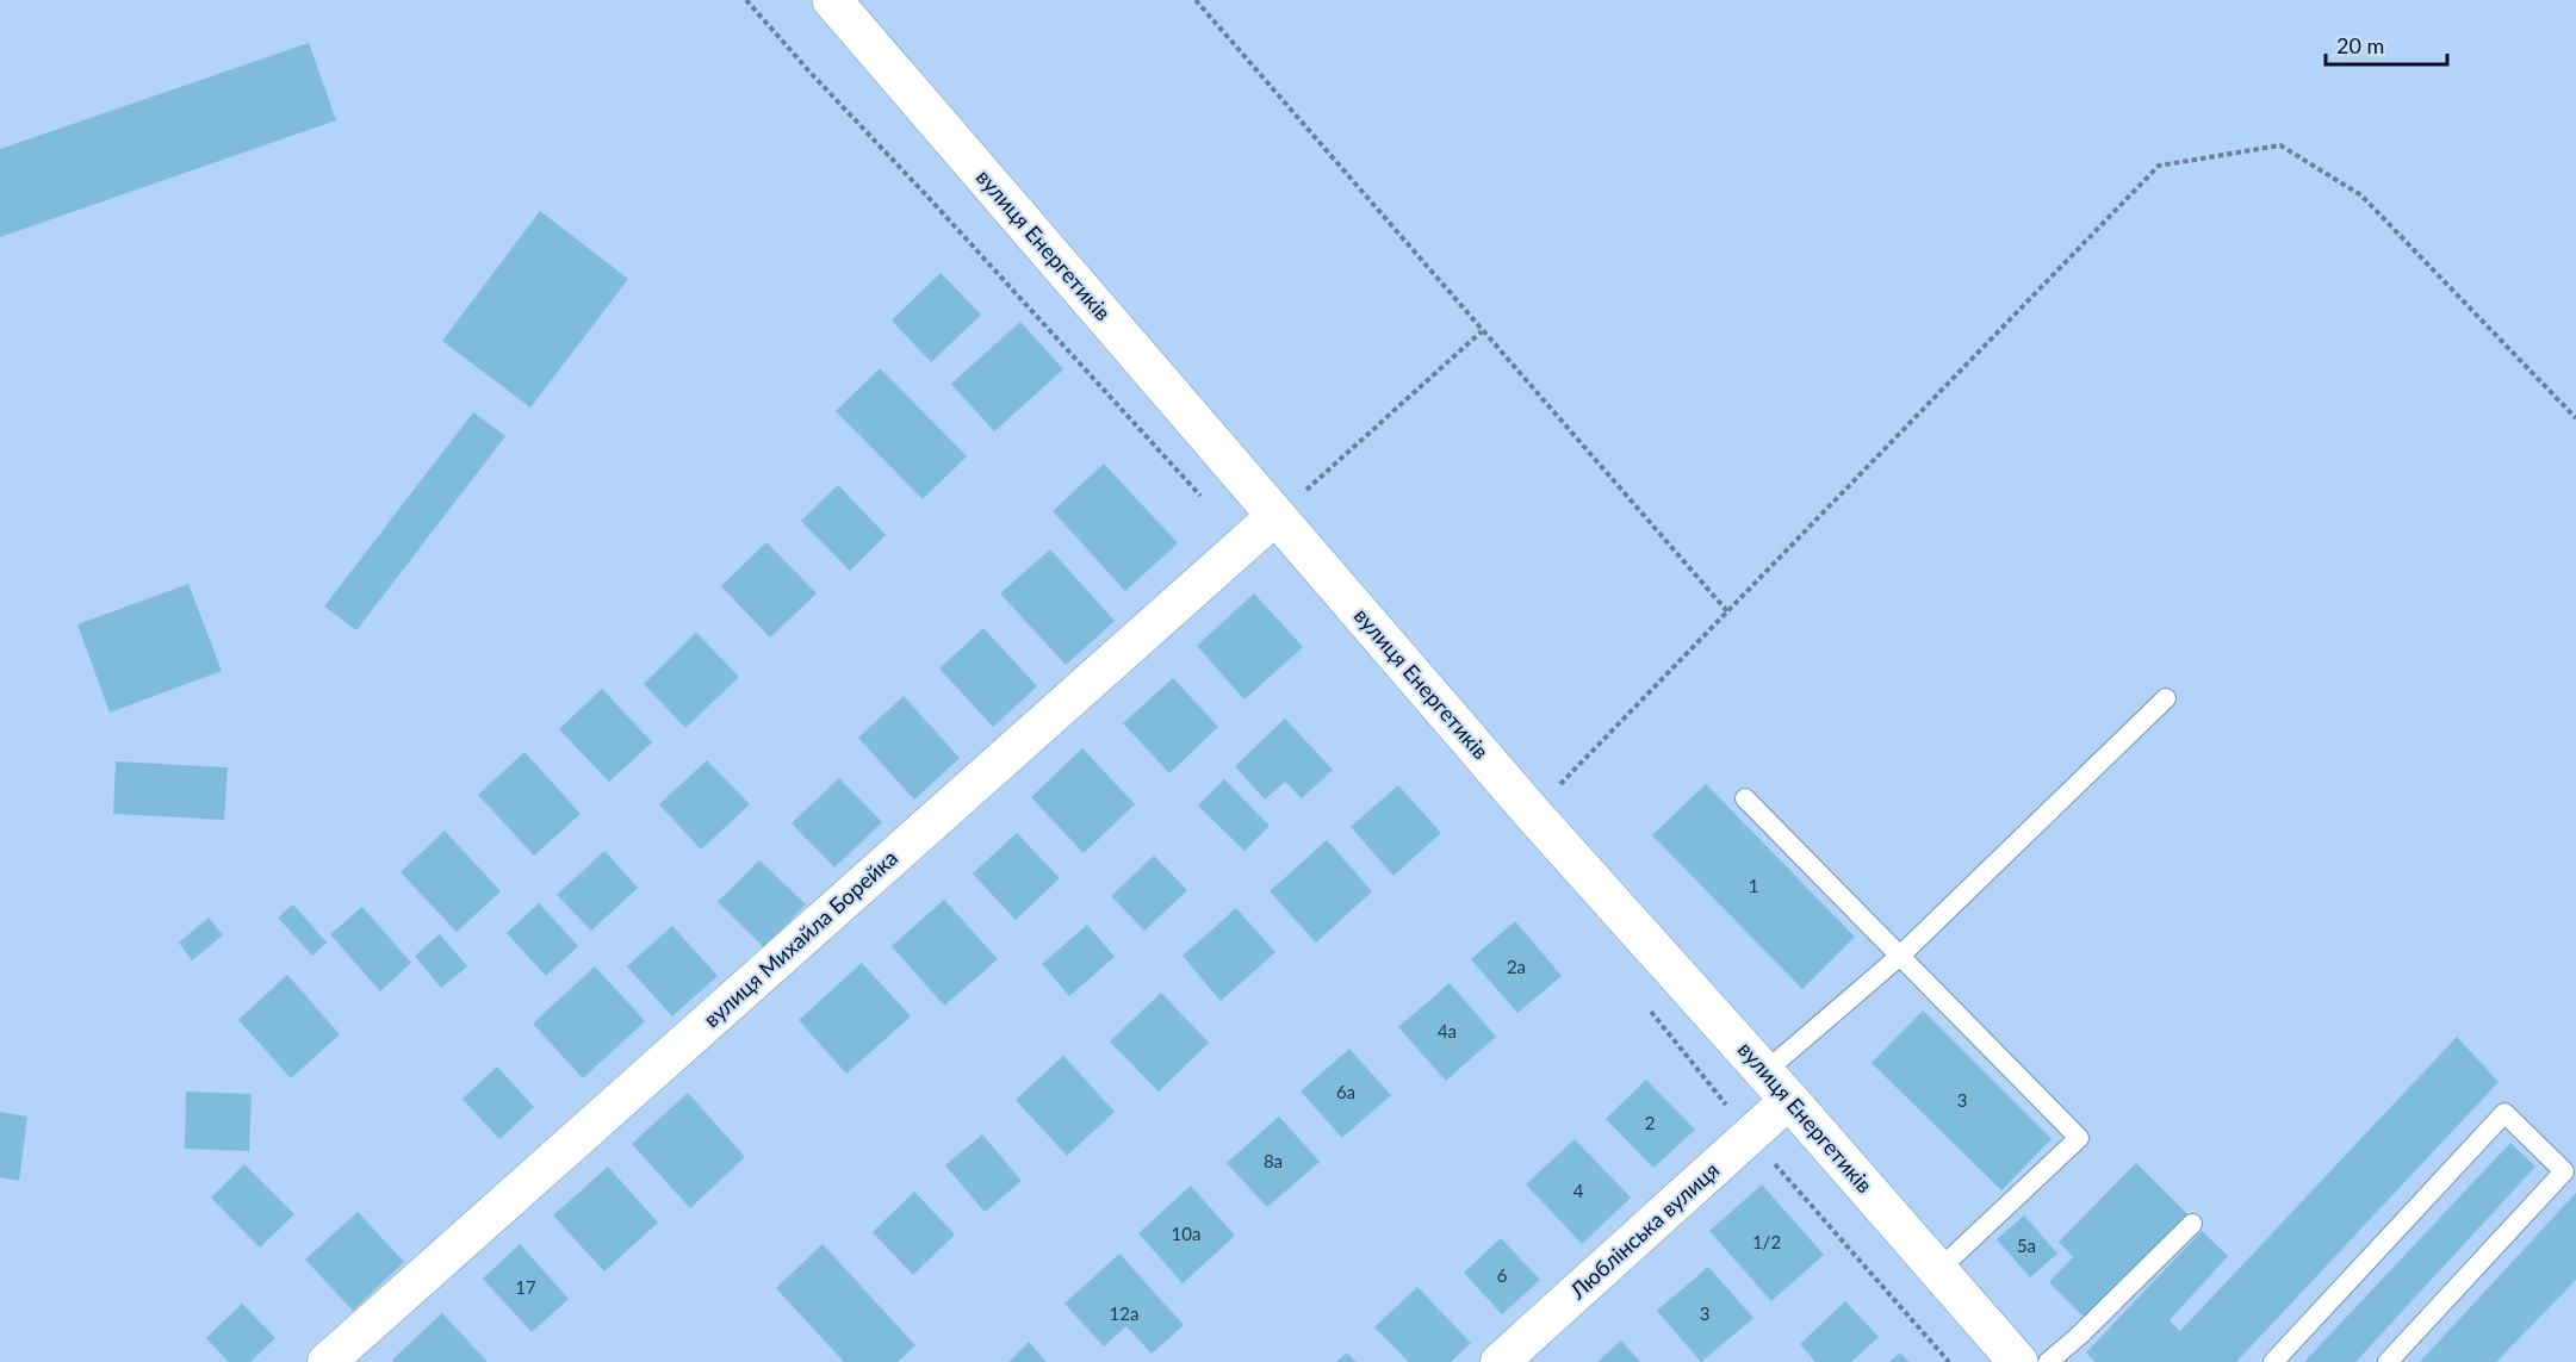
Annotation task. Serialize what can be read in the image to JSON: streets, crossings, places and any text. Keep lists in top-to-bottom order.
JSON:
{
  "streets": {
    "street": ["вулиця Енергетиків", "вулиця Михайла Борейка", "Люблінська вулиця"]
  },
  "crossings": [
    ["вулиця Енергетиків", "вулиця Михайла Борейка"],
    ["вулиця Енергетиків", "Люблінська вулиця"]
  ],
  "house_numbers": [
    "1",
    "2а",
    "4а",
    "6а",
    "3",
    "2",
    "8а",
    "4",
    "10а",
    "1/2",
    "5а",
    "6",
    "17",
    "12а",
    "3"
  ],
  "scale_bar": "20 m"
}
